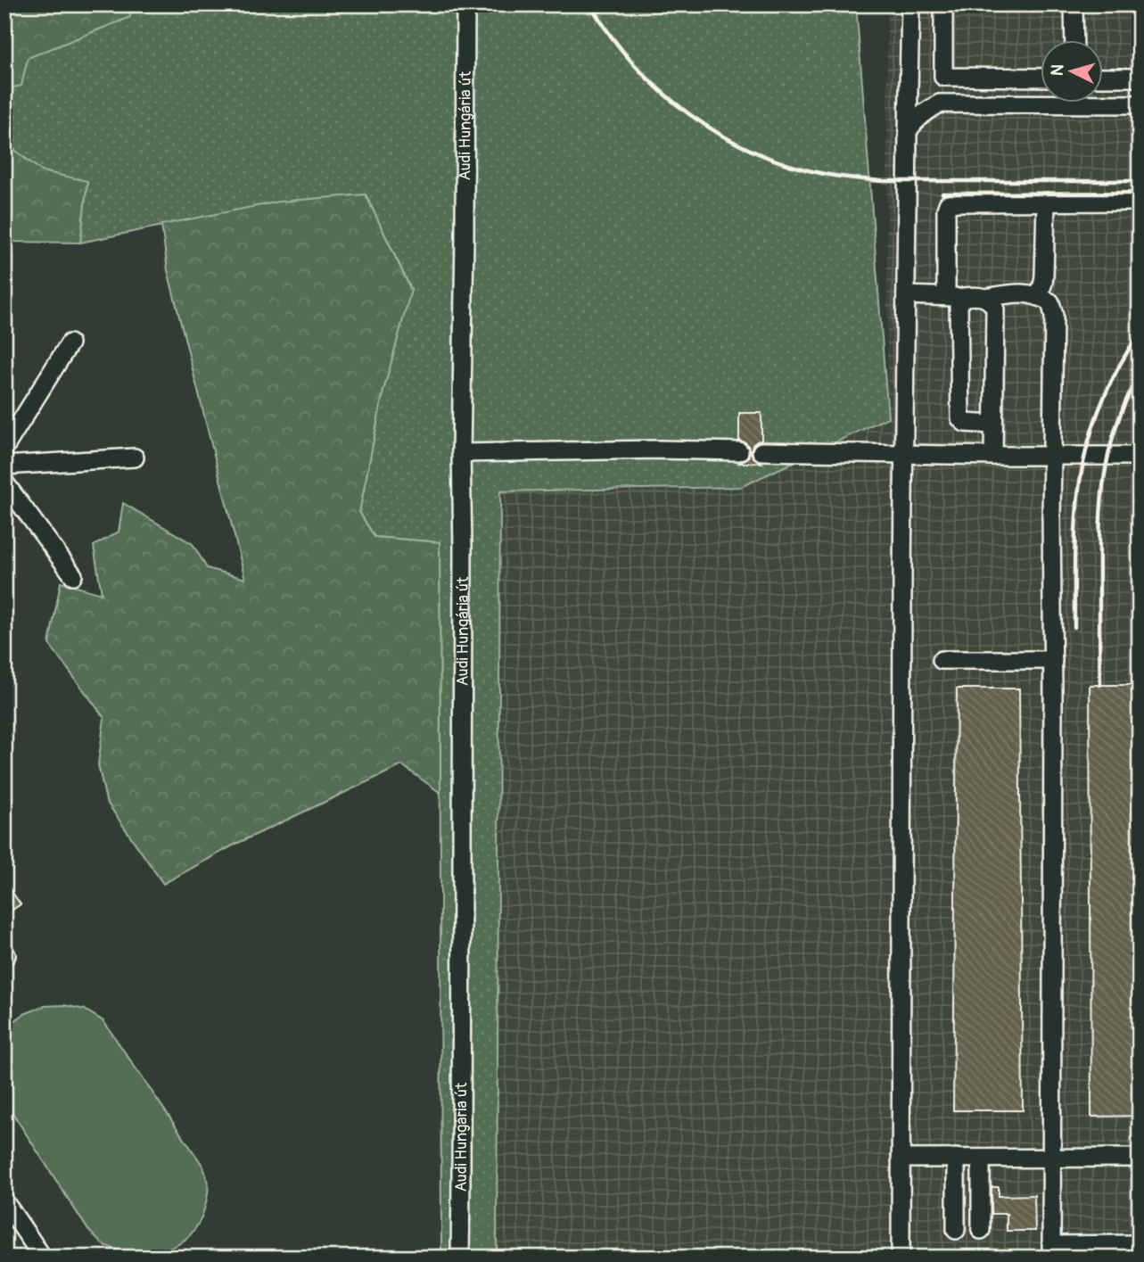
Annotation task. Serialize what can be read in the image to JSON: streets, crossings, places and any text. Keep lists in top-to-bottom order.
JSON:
{
  "streets": {
    "street": ["Audi Hungária út"]
  },
  "north": "left"
}
